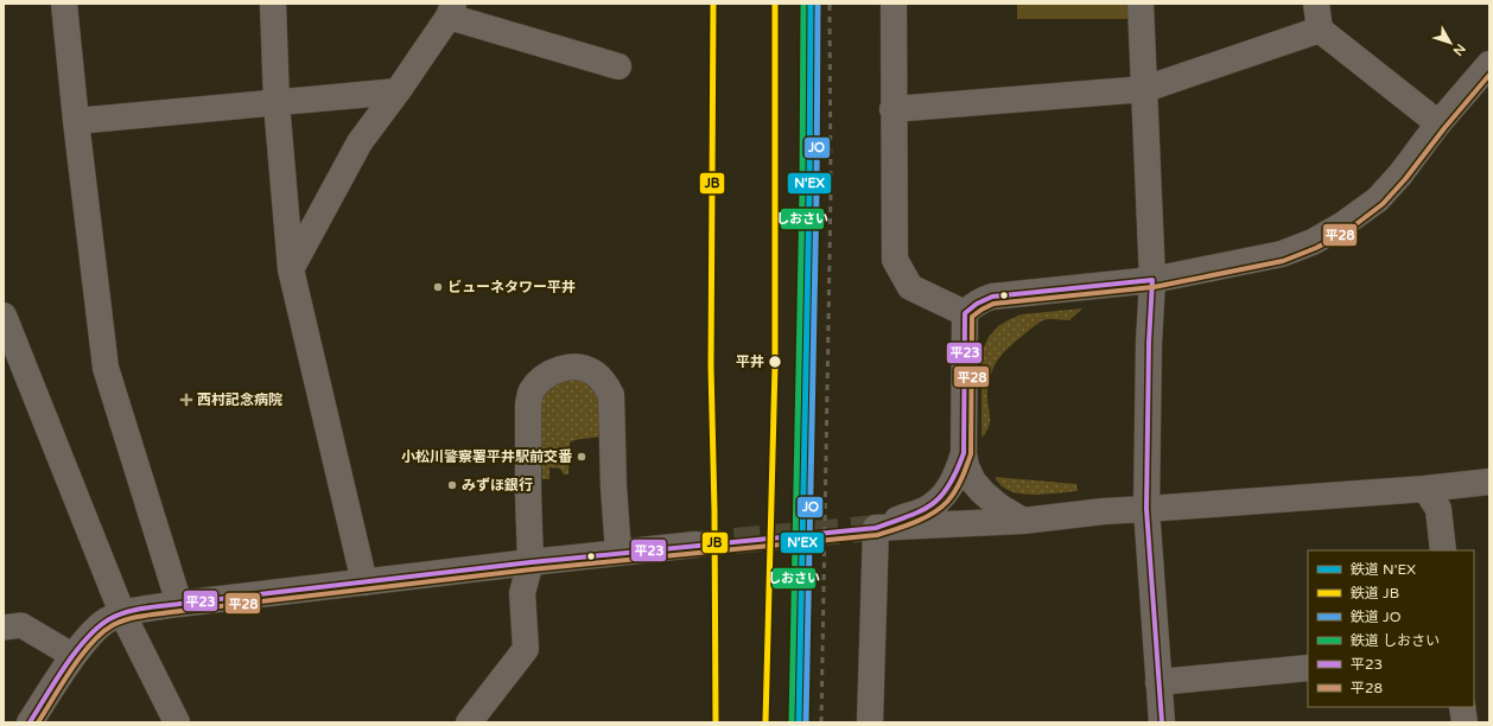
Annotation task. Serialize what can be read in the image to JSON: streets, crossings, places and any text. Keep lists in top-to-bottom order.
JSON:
{
  "places": {
    "other": [
      "ビューネタワー平井",
      "平井",
      "小松川警察署平井駅前交番",
      "みずほ銀行"
    ],
    "health": ["西村記念病院"]
  },
  "lines": [
    "rail line N'EX",
    "rail line JB",
    "rail line JO",
    "rail line しおさい",
    "transit line 平28",
    "transit line 平23"
  ],
  "legend": [
    "鉄道 N'EX",
    "鉄道 JB",
    "鉄道 JO",
    "鉄道 しおさい",
    "平23",
    "平28"
  ],
  "north": "bottom right"
}
